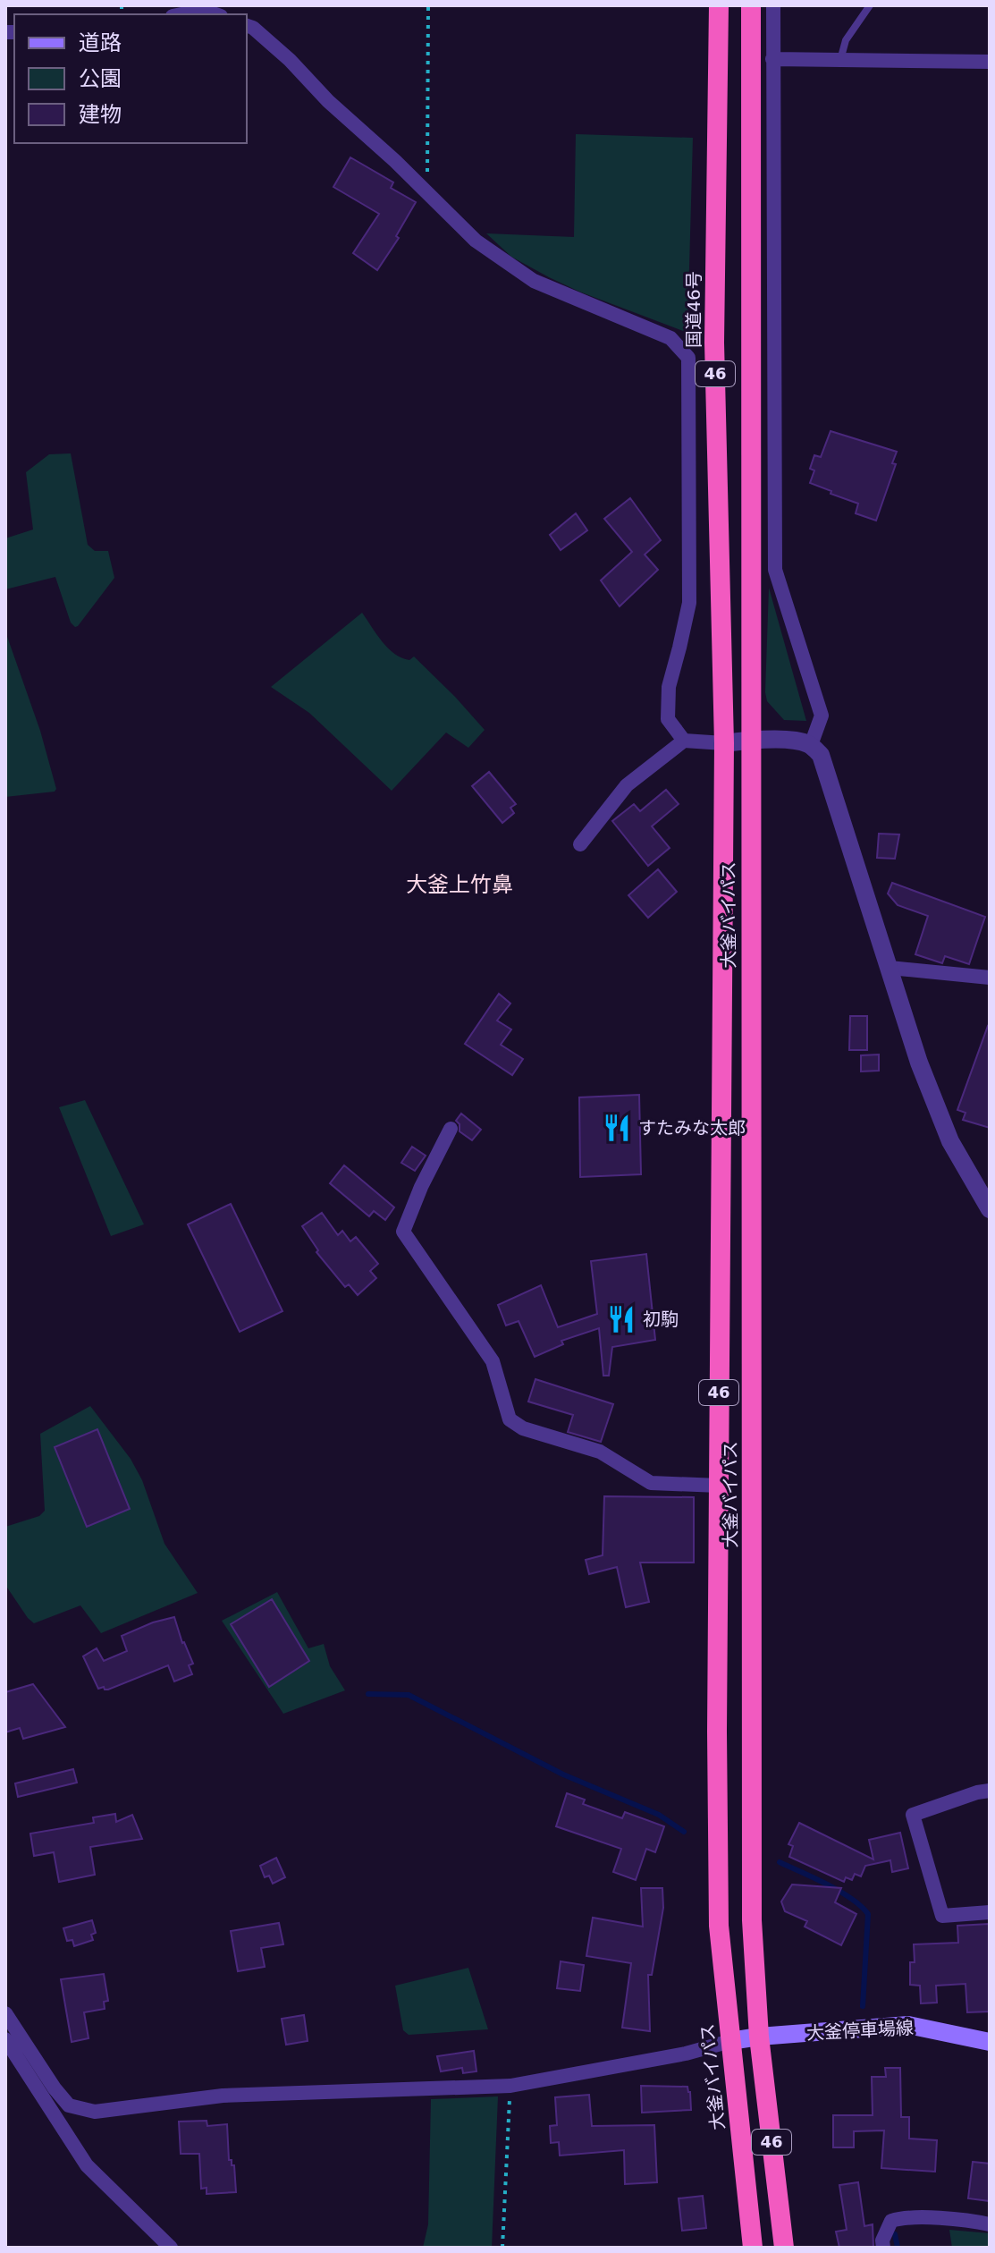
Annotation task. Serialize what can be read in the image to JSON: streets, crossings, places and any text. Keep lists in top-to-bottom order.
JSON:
{
  "streets": {
    "highway": ["国道46号", "46", "大釜バイパス"],
    "main road": ["大釜停車場線"]
  },
  "crossings": [
    ["国道46号", "大釜バイパス"],
    ["46", "大釜バイパス"],
    ["大釜バイパス", "大釜停車場線"]
  ],
  "districts": ["大釜上竹鼻"],
  "places": {
    "restaurant": ["すたみな太郎", "初駒"]
  },
  "legend": ["道路", "公園", "建物"]
}
